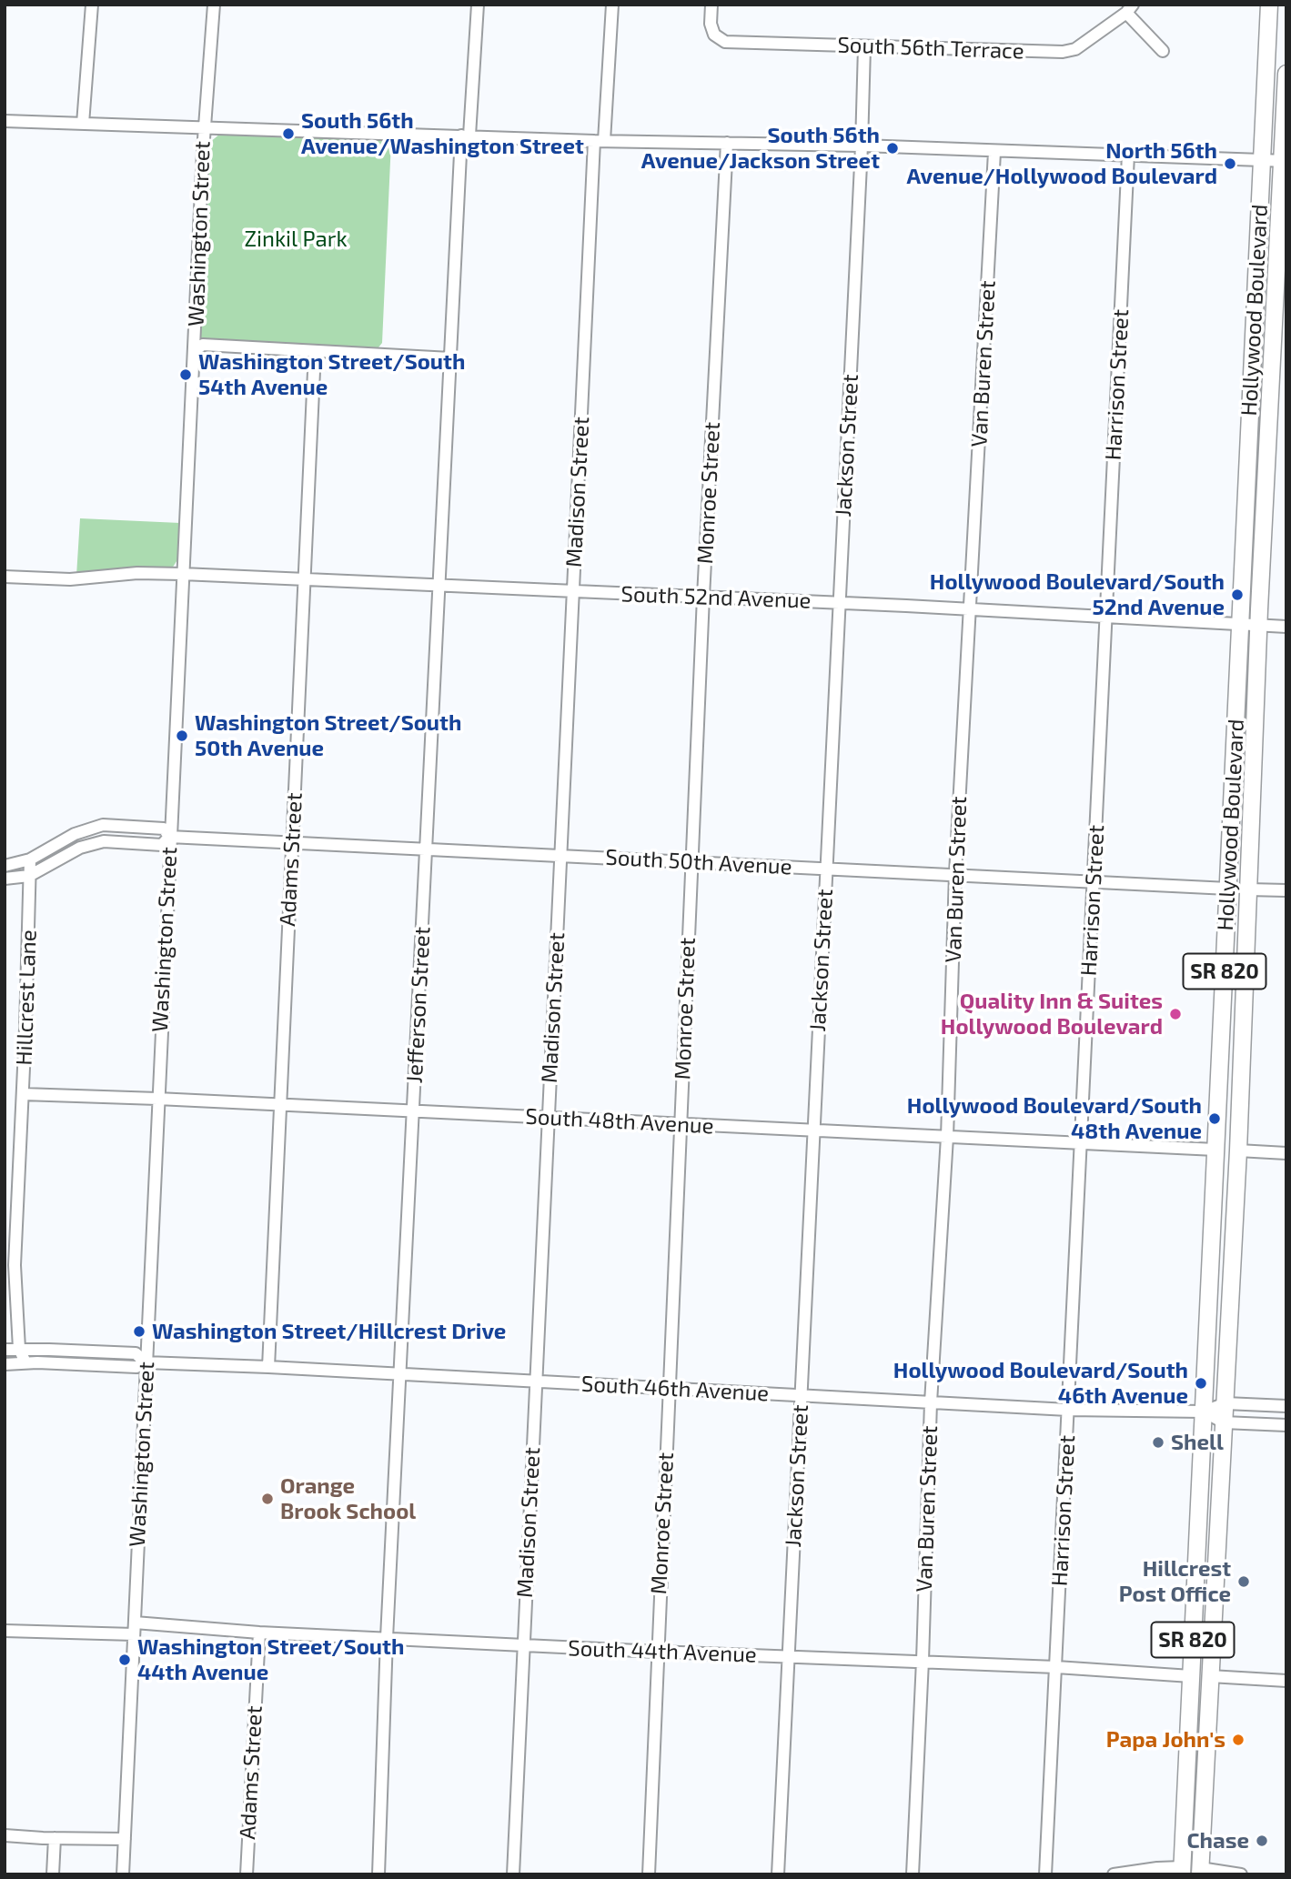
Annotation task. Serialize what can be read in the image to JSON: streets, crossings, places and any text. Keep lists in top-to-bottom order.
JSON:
{
  "streets": {
    "highway": ["Hollywood Boulevard", "SR 820"],
    "street": [
      "South 56th Terrace",
      "Washington Street",
      "Van Buren Street",
      "Harrison Street",
      "Jackson Street",
      "Madison Street",
      "Monroe Street",
      "South 52nd Avenue",
      "Adams Street",
      "South 50th Avenue",
      "Hillcrest Lane",
      "Jefferson Street",
      "South 48th Avenue",
      "South 46th Avenue",
      "South 44th Avenue"
    ]
  },
  "crossings": [
    ["South 56th Terrace", "Jackson Street"],
    ["Washington Street", "South 52nd Avenue"],
    ["Washington Street", "South 50th Avenue"],
    ["Washington Street", "South 48th Avenue"],
    ["Washington Street", "South 46th Avenue"],
    ["Washington Street", "South 44th Avenue"],
    ["Hollywood Boulevard", "South 52nd Avenue"],
    ["Hollywood Boulevard", "South 50th Avenue"],
    ["Hollywood Boulevard", "South 48th Avenue"],
    ["Hollywood Boulevard", "South 46th Avenue"],
    ["Hollywood Boulevard", "South 44th Avenue"],
    ["Van Buren Street", "South 52nd Avenue"],
    ["Van Buren Street", "South 50th Avenue"],
    ["Van Buren Street", "South 48th Avenue"],
    ["Van Buren Street", "South 46th Avenue"],
    ["Van Buren Street", "South 44th Avenue"],
    ["Harrison Street", "South 52nd Avenue"],
    ["Harrison Street", "South 50th Avenue"],
    ["Harrison Street", "South 48th Avenue"],
    ["Harrison Street", "South 46th Avenue"],
    ["Harrison Street", "South 44th Avenue"],
    ["Jackson Street", "South 52nd Avenue"],
    ["Jackson Street", "South 50th Avenue"],
    ["Jackson Street", "South 48th Avenue"],
    ["Jackson Street", "South 46th Avenue"],
    ["Jackson Street", "South 44th Avenue"],
    ["Madison Street", "South 52nd Avenue"],
    ["Madison Street", "South 50th Avenue"],
    ["Madison Street", "South 48th Avenue"],
    ["Madison Street", "South 46th Avenue"],
    ["Madison Street", "South 44th Avenue"],
    ["Monroe Street", "South 52nd Avenue"],
    ["Monroe Street", "South 50th Avenue"],
    ["Monroe Street", "South 48th Avenue"],
    ["Monroe Street", "South 46th Avenue"],
    ["Monroe Street", "South 44th Avenue"],
    ["South 52nd Avenue", "Adams Street"],
    ["South 52nd Avenue", "Jefferson Street"],
    ["Adams Street", "South 50th Avenue"],
    ["Adams Street", "South 48th Avenue"],
    ["Adams Street", "South 46th Avenue"],
    ["Adams Street", "South 44th Avenue"],
    ["South 50th Avenue", "Jefferson Street"],
    ["Hillcrest Lane", "South 48th Avenue"],
    ["Hillcrest Lane", "South 46th Avenue"],
    ["Jefferson Street", "South 48th Avenue"],
    ["Jefferson Street", "South 46th Avenue"],
    ["Jefferson Street", "South 44th Avenue"]
  ],
  "parks": ["Zinkil Park"],
  "places": [
    "South 56th Avenue/Washington Street",
    "South 56th Avenue/Jackson Street",
    "North 56th Avenue/Hollywood Boulevard",
    "Washington Street/South 54th Avenue",
    "Hollywood Boulevard/South 52nd Avenue",
    "Washington Street/South 50th Avenue",
    "Quality Inn & Suites Hollywood Boulevard",
    "Hollywood Boulevard/South 48th Avenue",
    "Washington Street/Hillcrest Drive",
    "Hollywood Boulevard/South 46th Avenue",
    "Shell",
    "Orange Brook School",
    "Hillcrest Post Office",
    "Washington Street/South 44th Avenue",
    "Papa John's",
    "Chase"
  ]
}
